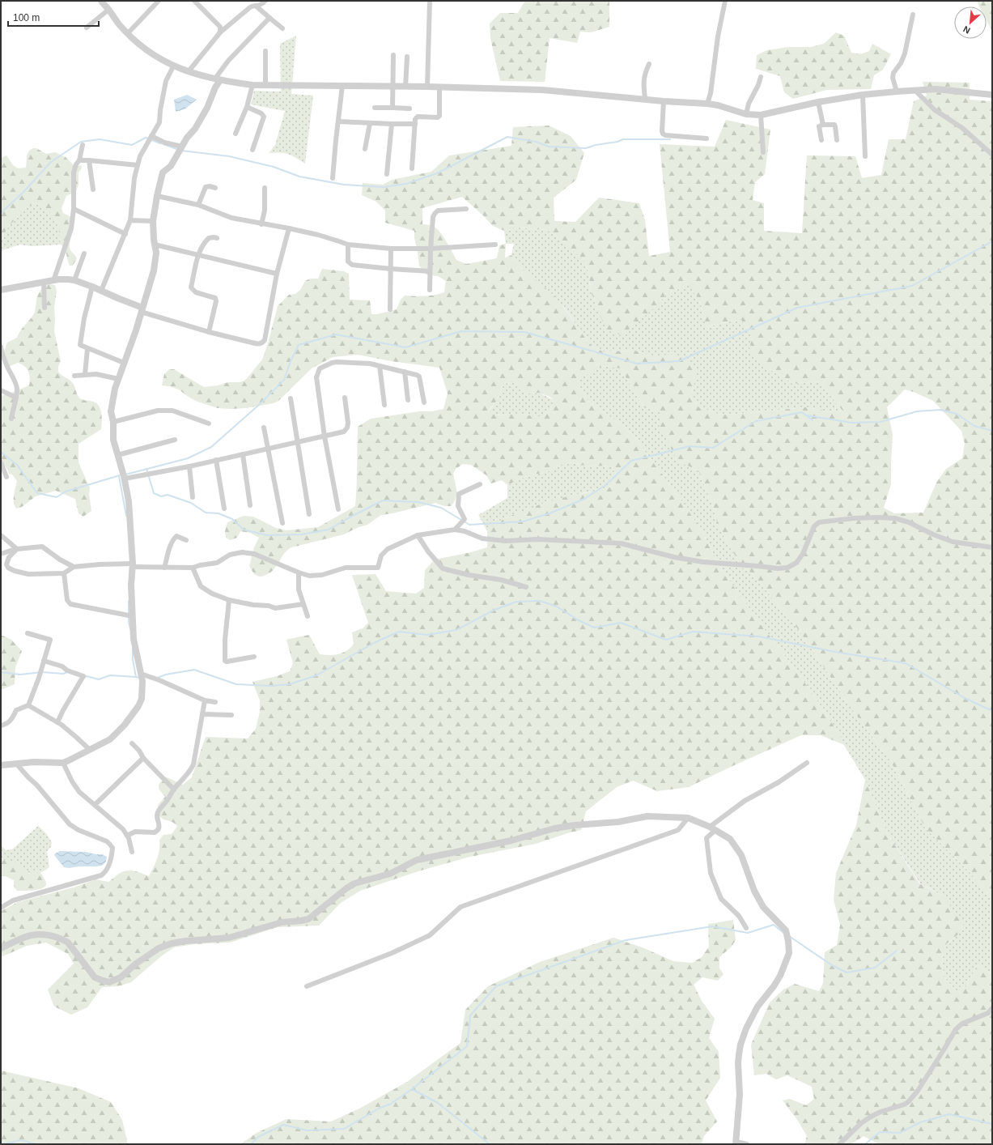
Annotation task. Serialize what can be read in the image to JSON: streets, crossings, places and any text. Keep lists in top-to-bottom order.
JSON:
{
  "scale_bar": "100 m",
  "north": "bottom left"
}
